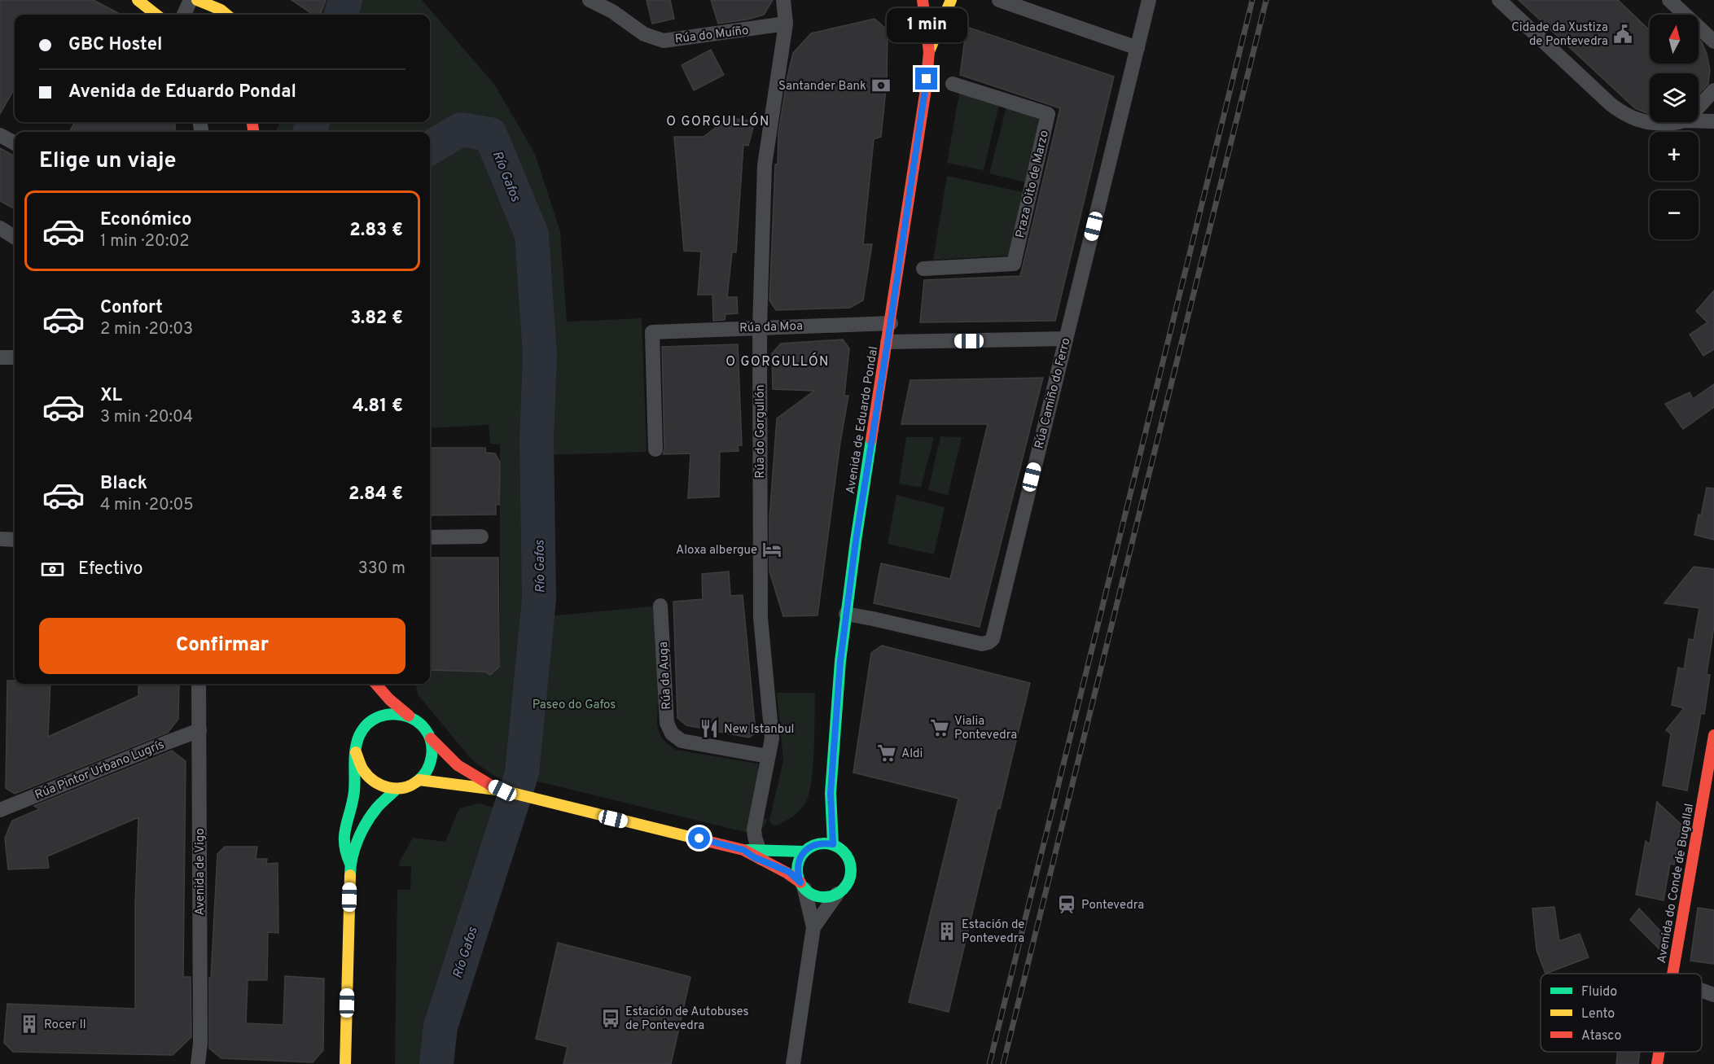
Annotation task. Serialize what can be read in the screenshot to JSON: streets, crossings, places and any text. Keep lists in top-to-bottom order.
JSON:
{
  "streets": {
    "main road": ["Avenida de Eduardo Pondal", "Avenida do Conde de Bugallal"],
    "street": [
      "Rúa do Muíño",
      "Praza Oito de Marzo",
      "Rúa da Moa",
      "Rúa Camiño do Ferro",
      "Rúa do Gorgullón",
      "Rúa da Auga",
      "Rúa Pintor Urbano Lugrís",
      "Avenida de Vigo"
    ]
  },
  "crossings": [
    ["Rúa do Muíño", "Rúa do Gorgullón"],
    ["Rúa da Moa", "Avenida de Eduardo Pondal"],
    ["Rúa da Moa", "Rúa do Gorgullón"],
    ["Rúa Camiño do Ferro", "Avenida de Eduardo Pondal"],
    ["Rúa do Gorgullón", "Rúa da Auga"],
    ["Rúa Pintor Urbano Lugrís", "Avenida de Vigo"]
  ],
  "districts": ["O GORGULLÓN", "O GORGULLÓN"],
  "water": ["Río Gafos"],
  "parks": ["Paseo do Gafos"],
  "places": {
    "public building": ["Cidade da Xustiza de Pontevedra"],
    "bank": ["Santander Bank"],
    "hotel": ["Aloxa albergue"],
    "supermarket": ["Vialia Pontevedra", "Aldi"],
    "restaurant": ["New Istanbul"],
    "station": ["Pontevedra"],
    "building": ["Estación de Pontevedra", "Rocer II"],
    "bus stop": ["Estación de Autobuses de Pontevedra"]
  },
  "legend": ["Fluido", "Lento", "Atasco"],
  "north": "top",
  "page": {
    "bubble": "1 min",
    "map_buttons": ["+", "−"],
    "banner": ["GBC Hostel", "Avenida de Eduardo Pondal"],
    "heading": "Elige un viaje",
    "list": [
      {
        "name": "Económico",
        "note": "1 min · 20:02",
        "value": "2.83 €"
      },
      {
        "name": "Confort",
        "note": "2 min · 20:03",
        "value": "3.82 €"
      },
      {
        "name": "XL",
        "note": "3 min · 20:04",
        "value": "4.81 €"
      },
      {
        "name": "Black",
        "note": "4 min · 20:05",
        "value": "2.84 €"
      }
    ],
    "pay": ["Efectivo", "330 m"],
    "buttons": "Confirmar"
  }
}
